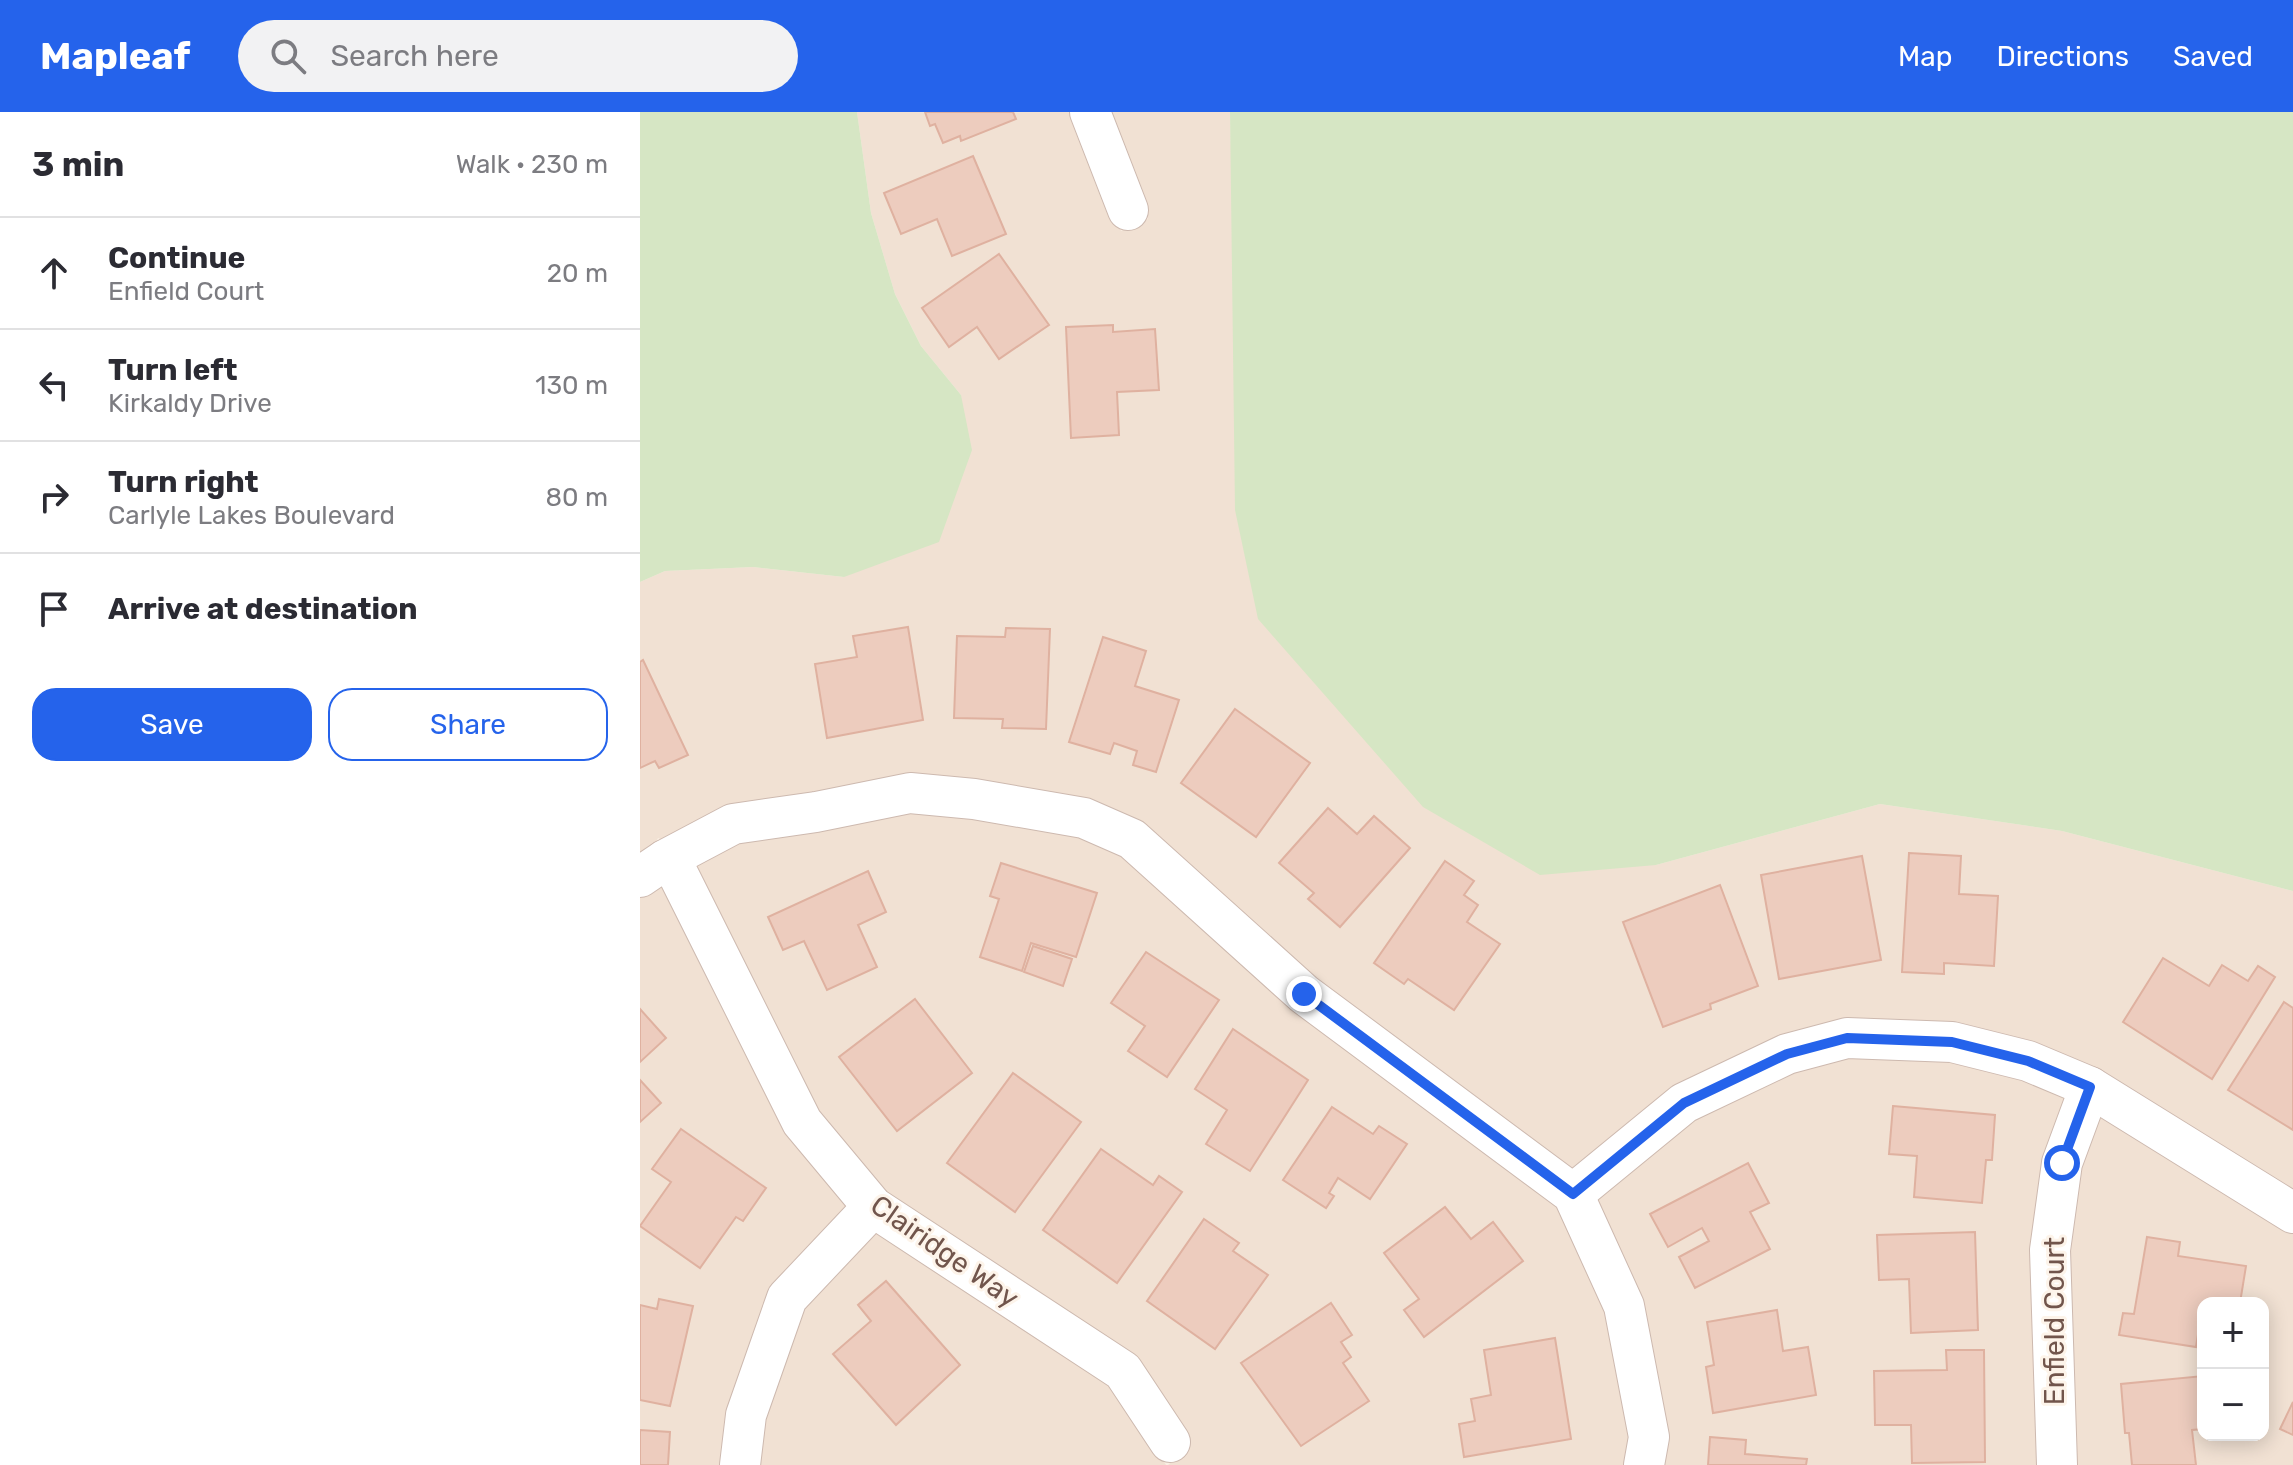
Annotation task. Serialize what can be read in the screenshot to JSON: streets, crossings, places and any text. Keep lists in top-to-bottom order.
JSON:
{
  "streets": {
    "street": ["Clairidge Way", "Enfield Court"]
  },
  "page": {
    "header": "Mapleaf",
    "search": "Search here",
    "nav": ["Map", "Directions", "Saved"],
    "heading": ["3 min", "Walk · 230 m"],
    "list": [
      ["Continue", "Enfield Court", "20 m"],
      ["Turn left", "Kirkaldy Drive", "130 m"],
      ["Turn right", "Carlyle Lakes Boulevard", "80 m"],
      "Arrive at destination"
    ],
    "buttons": ["Save", "Share"],
    "map_buttons": ["+", "−"]
  }
}
